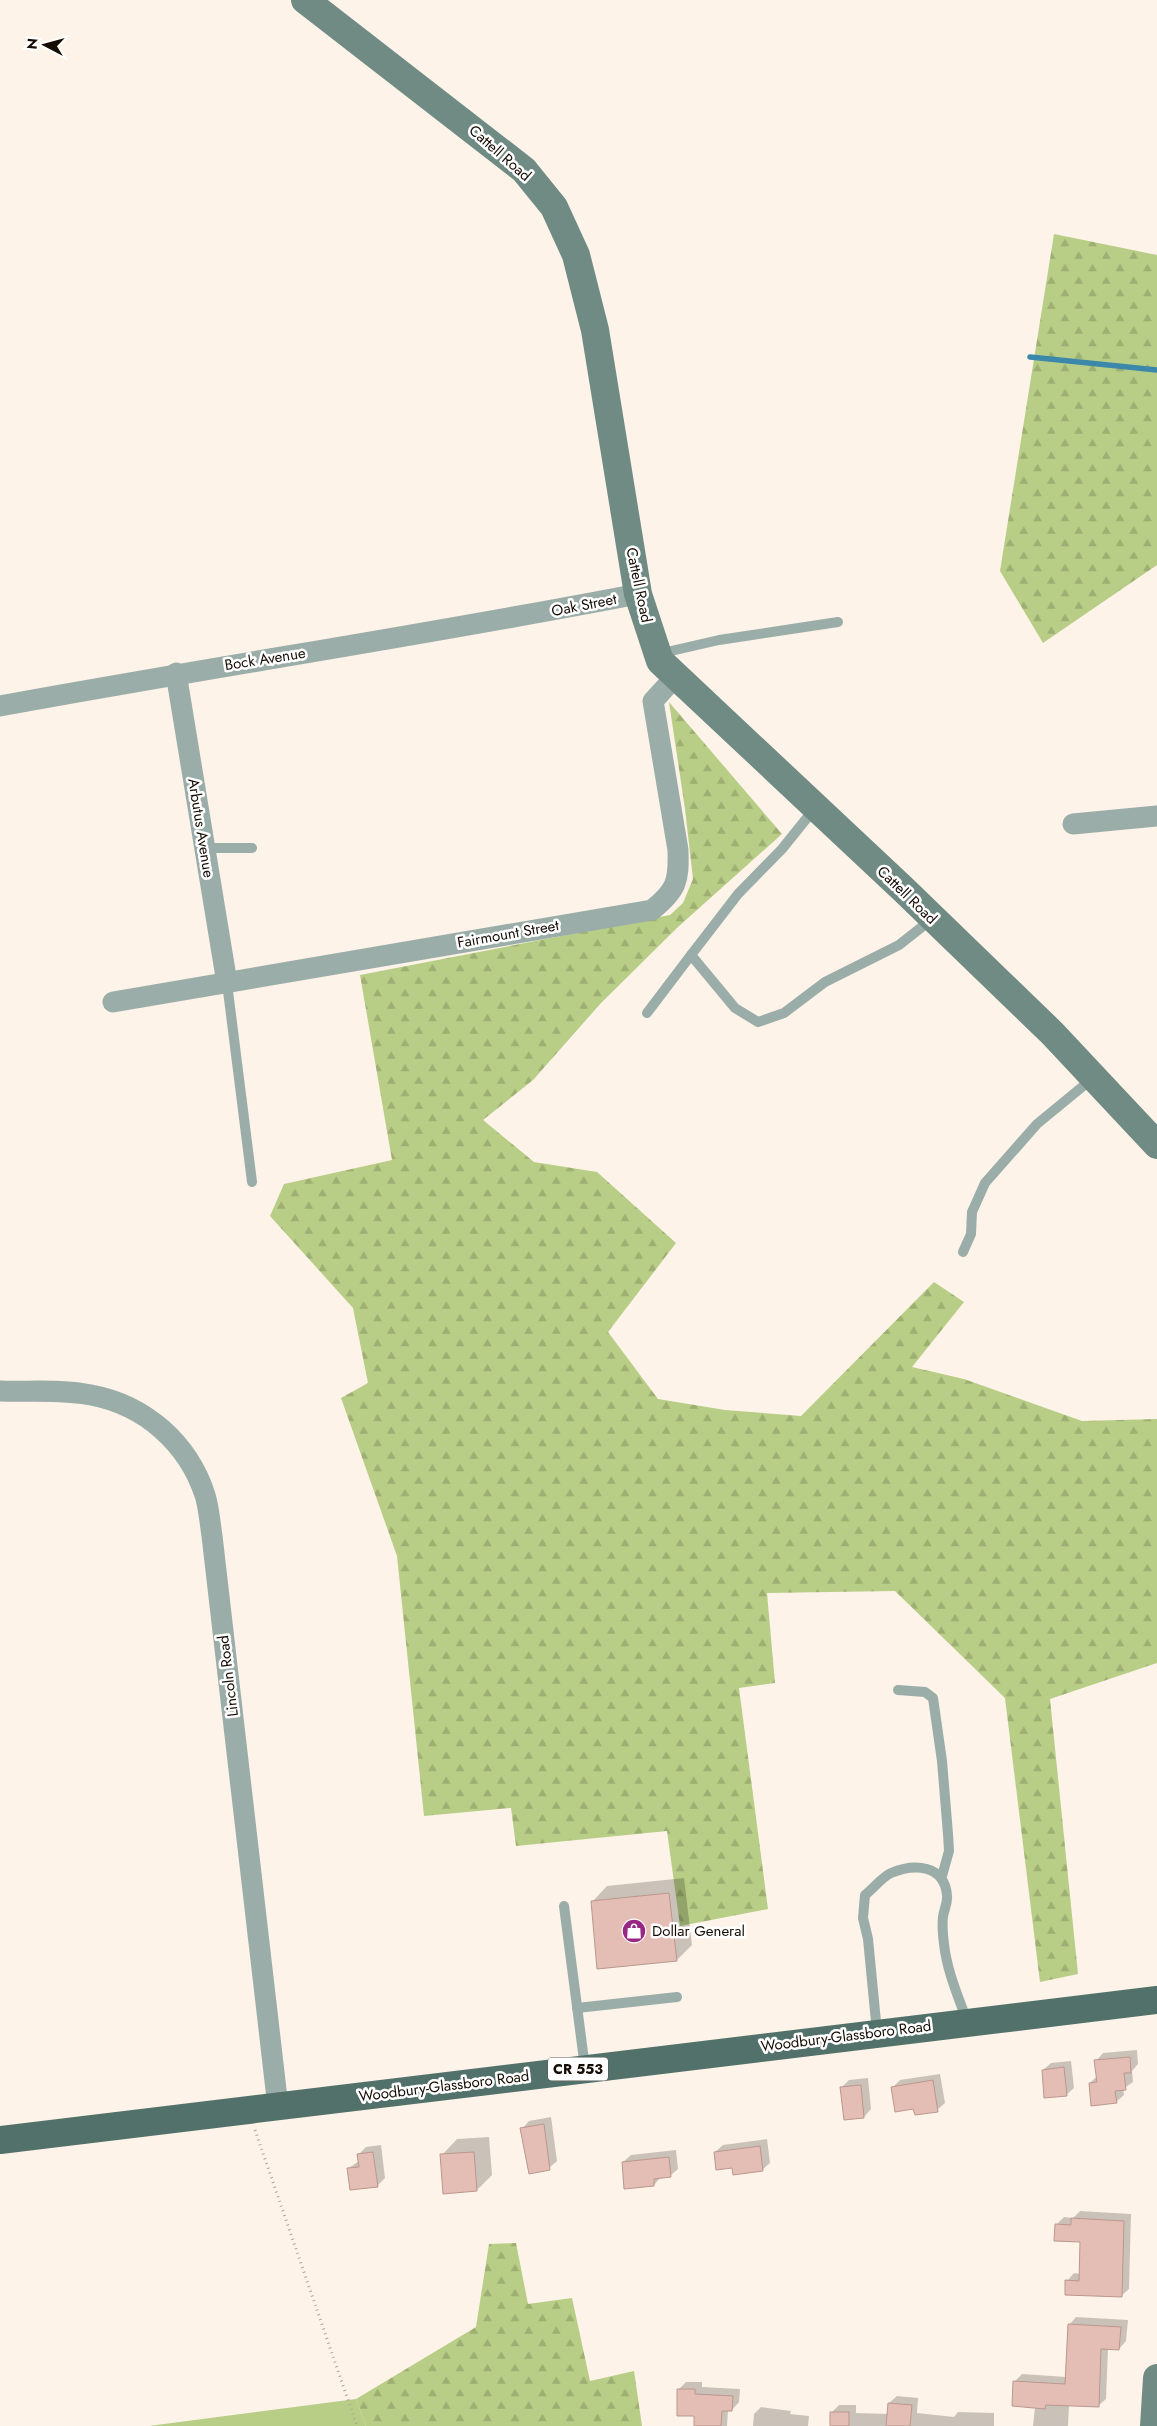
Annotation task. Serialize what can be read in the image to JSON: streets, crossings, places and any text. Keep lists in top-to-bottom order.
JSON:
{
  "streets": {
    "main road": ["Woodbury-Glassboro Road", "CR 553"],
    "street": [
      "Cattell Road",
      "Oak Street",
      "Bock Avenue",
      "Arbutus Avenue",
      "Fairmount Street",
      "Lincoln Road"
    ]
  },
  "crossings": [
    ["Cattell Road", "Oak Street"],
    ["Cattell Road", "Fairmount Street"],
    ["Oak Street", "Bock Avenue"],
    ["Bock Avenue", "Arbutus Avenue"],
    ["Arbutus Avenue", "Fairmount Street"],
    ["Lincoln Road", "Woodbury-Glassboro Road"]
  ],
  "places": {
    "shop": ["Dollar General"]
  },
  "north": "left"
}
